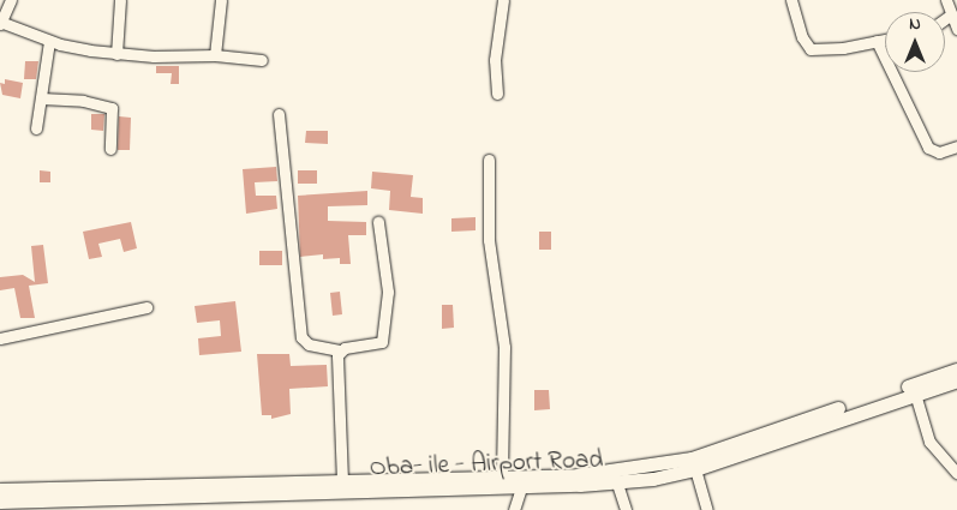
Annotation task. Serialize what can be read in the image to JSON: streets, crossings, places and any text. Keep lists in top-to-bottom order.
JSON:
{
  "streets": {
    "main road": ["Oba- ile - Airport Road"]
  },
  "north": "top"
}
